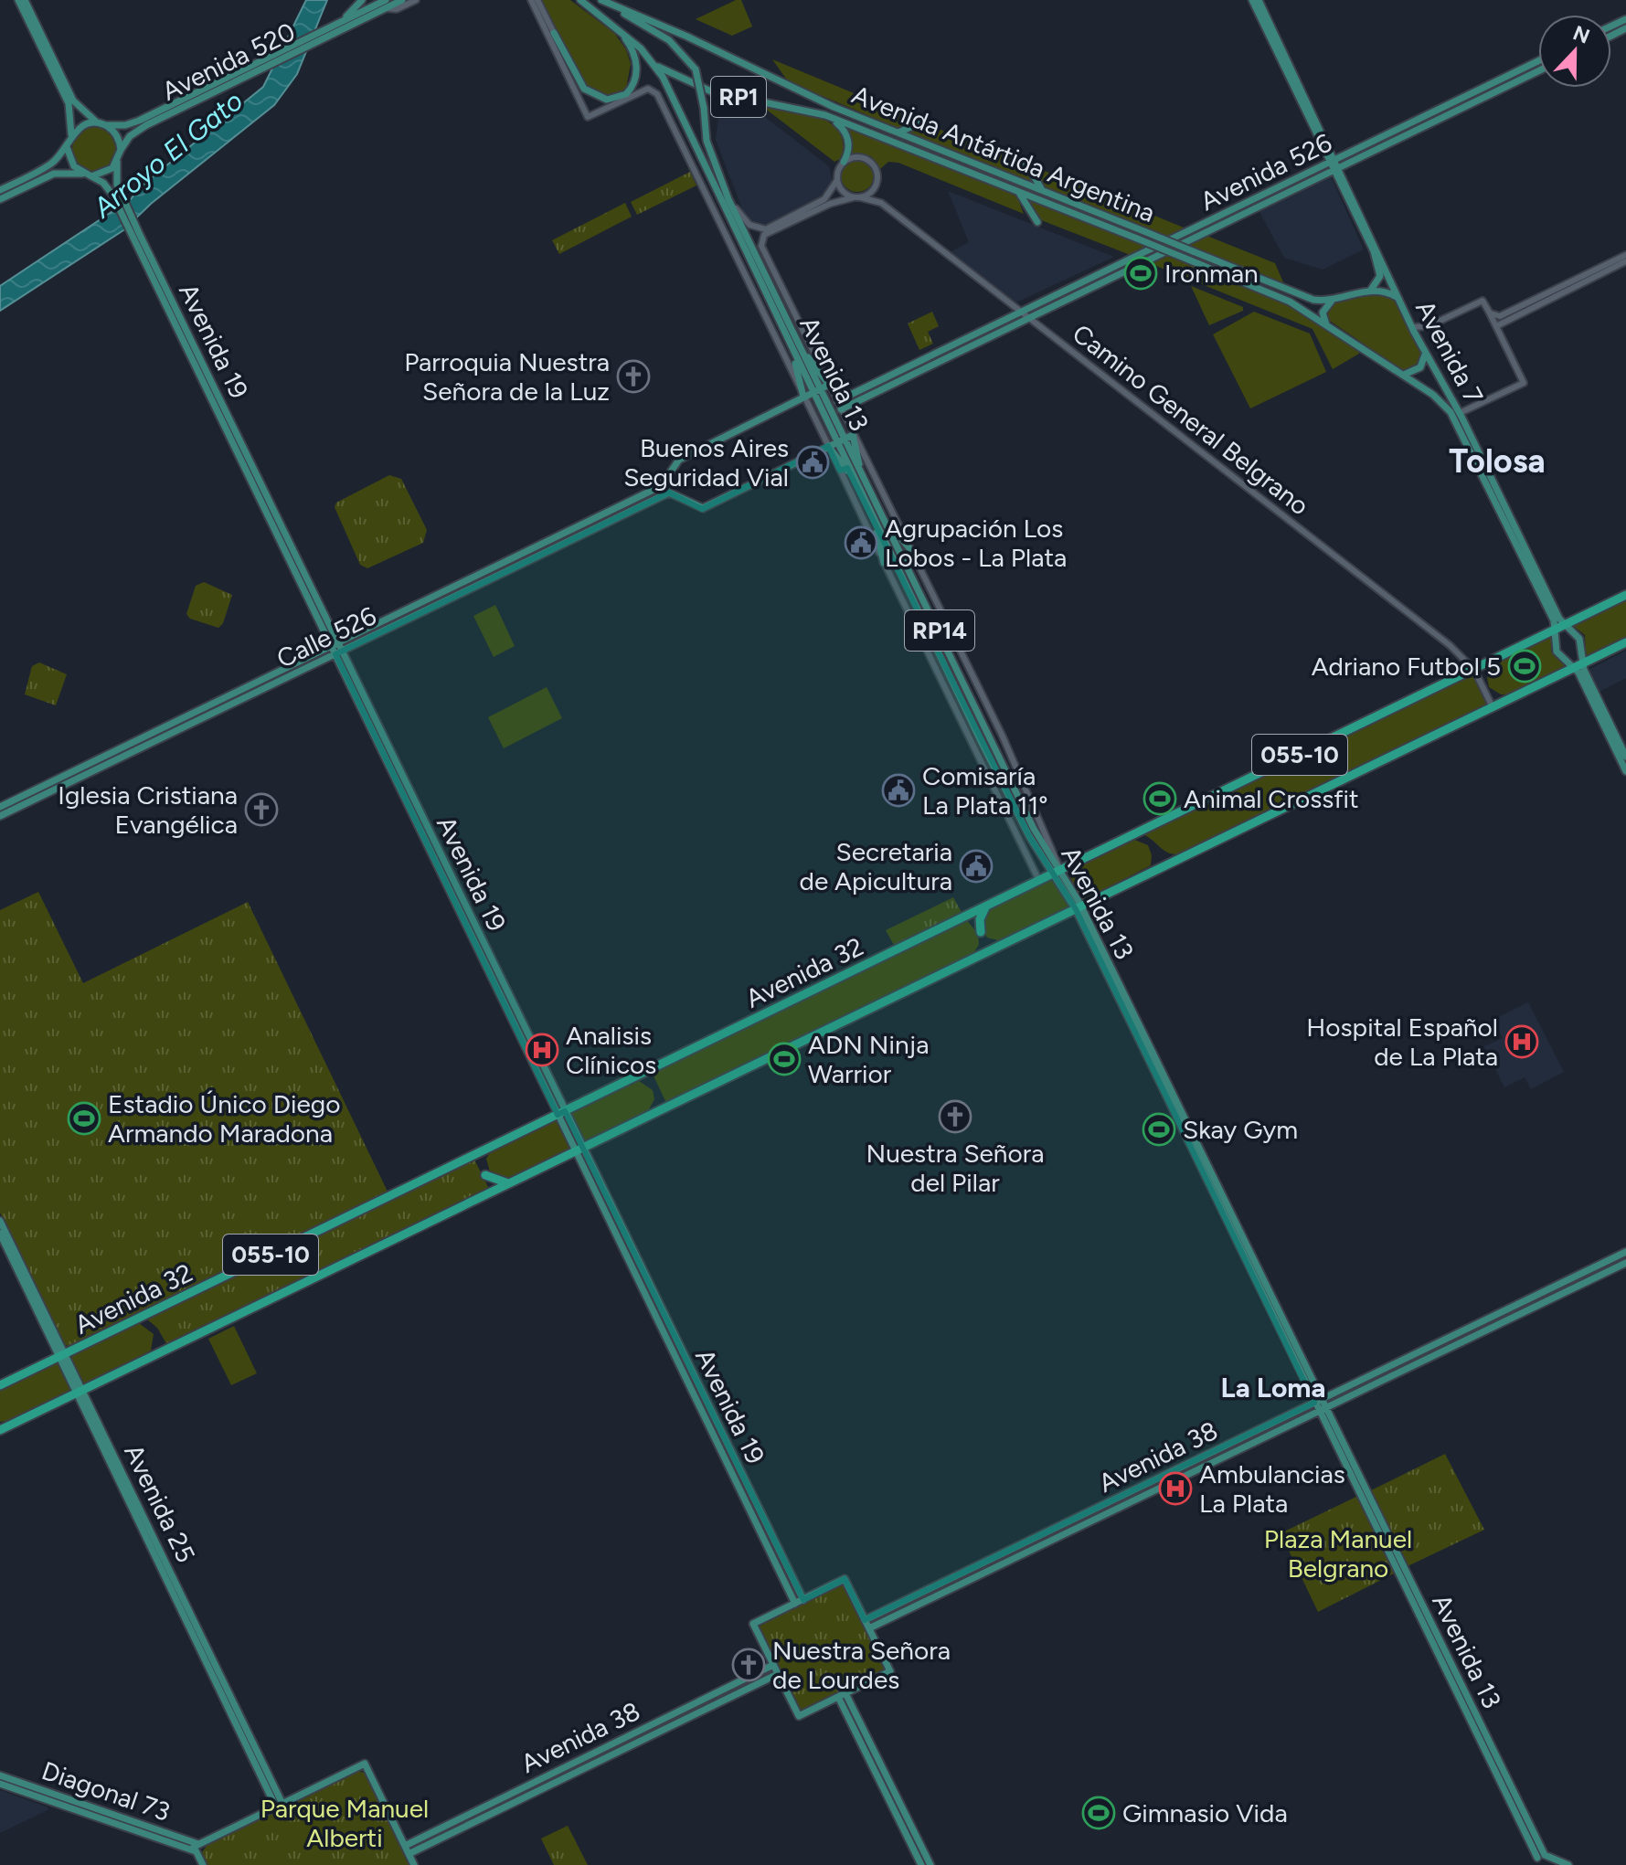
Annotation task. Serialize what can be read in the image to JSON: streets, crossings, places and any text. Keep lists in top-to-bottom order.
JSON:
{
  "streets": {
    "highway": ["055-10", "Avenida 32"],
    "main road": [
      "Avenida 520",
      "RP1",
      "Avenida Antártida Argentina",
      "Avenida 526",
      "Avenida 19",
      "Avenida 7",
      "Avenida 13",
      "RP14",
      "Calle 526",
      "Avenida 38",
      "Avenida 25",
      "Diagonal 73"
    ],
    "street": ["Camino General Belgrano"]
  },
  "crossings": [
    ["Avenida 520", "Avenida 19"],
    ["RP1", "Avenida 13"],
    ["RP1", "Camino General Belgrano"],
    ["Avenida Antártida Argentina", "Avenida 7"],
    ["Avenida Antártida Argentina", "Avenida 13"],
    ["Avenida 526", "Avenida 7"],
    ["Avenida 526", "Camino General Belgrano"],
    ["Avenida 19", "Calle 526"],
    ["Avenida 19", "055-10"],
    ["Avenida 19", "Avenida 32"],
    ["Avenida 7", "055-10"],
    ["Avenida 7", "Avenida 32"],
    ["Avenida 13", "055-10"],
    ["Avenida 13", "Avenida 32"],
    ["Avenida 13", "Avenida 38"],
    ["Camino General Belgrano", "055-10"],
    ["Camino General Belgrano", "Avenida 32"],
    ["055-10", "Avenida 25"],
    ["Avenida 32", "Avenida 25"]
  ],
  "districts": ["Tolosa", "La Loma"],
  "water": ["Arroyo El Gato"],
  "parks": ["Plaza Manuel Belgrano", "Parque Manuel Alberti"],
  "places": {
    "sports": [
      "Ironman",
      "Adriano Futbol 5",
      "Animal Crossfit",
      "ADN Ninja Warrior",
      "Estadio Único Diego Armando Maradona",
      "Skay Gym",
      "Gimnasio Vida"
    ],
    "church": [
      "Parroquia Nuestra Señora de la Luz",
      "Iglesia Cristiana Evangélica",
      "Nuestra Señora del Pilar",
      "Nuestra Señora de Lourdes"
    ],
    "public building": [
      "Buenos Aires Seguridad Vial",
      "Agrupación Los Lobos - La Plata",
      "Comisaría La Plata 11°",
      "Secretaria de Apicultura"
    ],
    "hospital": ["Hospital Español de La Plata", "Analisis Clínicos", "Ambulancias La Plata"]
  },
  "north": "top"
}
